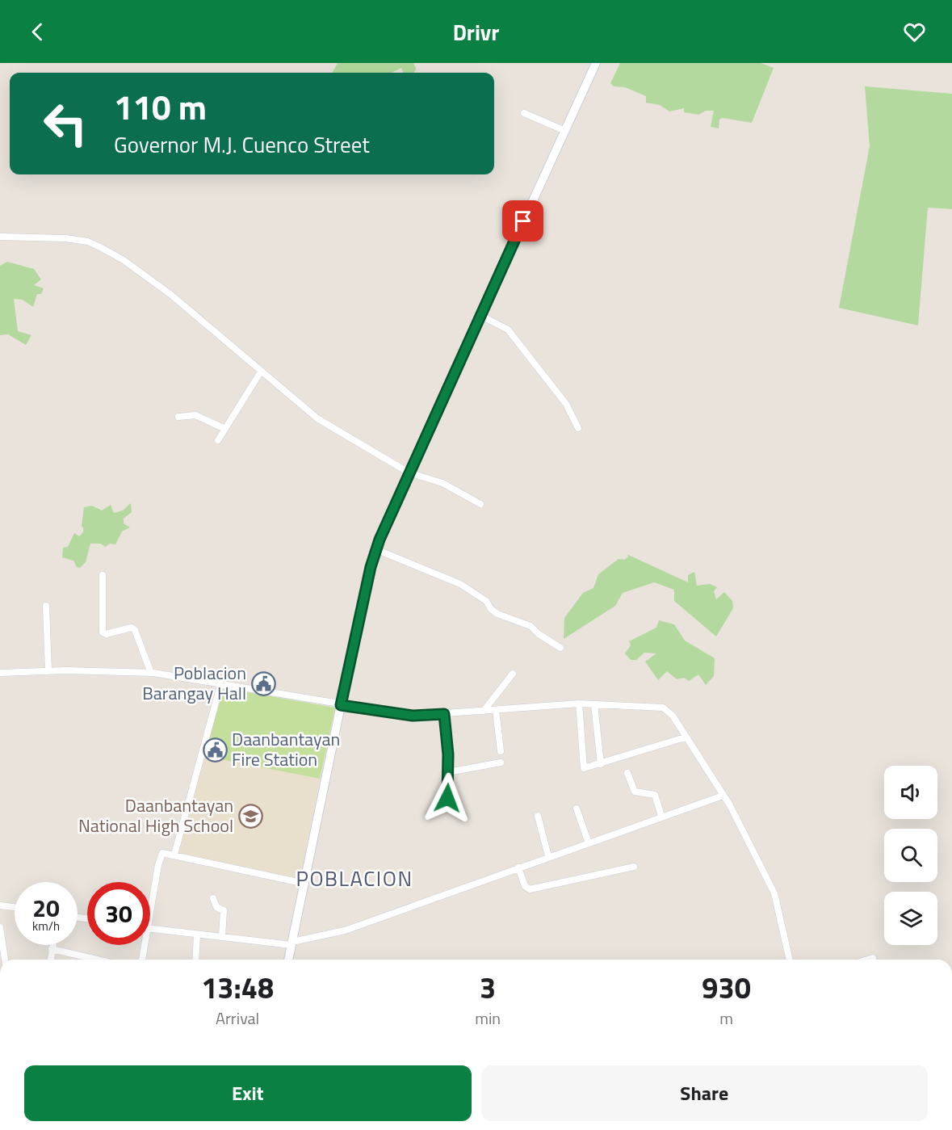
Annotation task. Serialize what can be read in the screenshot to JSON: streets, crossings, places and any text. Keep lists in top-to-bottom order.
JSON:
{
  "districts": ["POBLACION"],
  "places": {
    "public building": ["Poblacion Barangay Hall", "Daanbantayan Fire Station"],
    "school or university": ["Daanbantayan National High School"]
  },
  "page": {
    "header": "Drivr",
    "turn": ["110 m", "Governor M.J. Cuenco Street"],
    "speed": "20 km/h",
    "limit": "30",
    "eta": [
      "13:48",
      "Arrival",
      "3",
      "min",
      "930",
      "m"
    ],
    "buttons": ["Exit", "Share"]
  }
}
